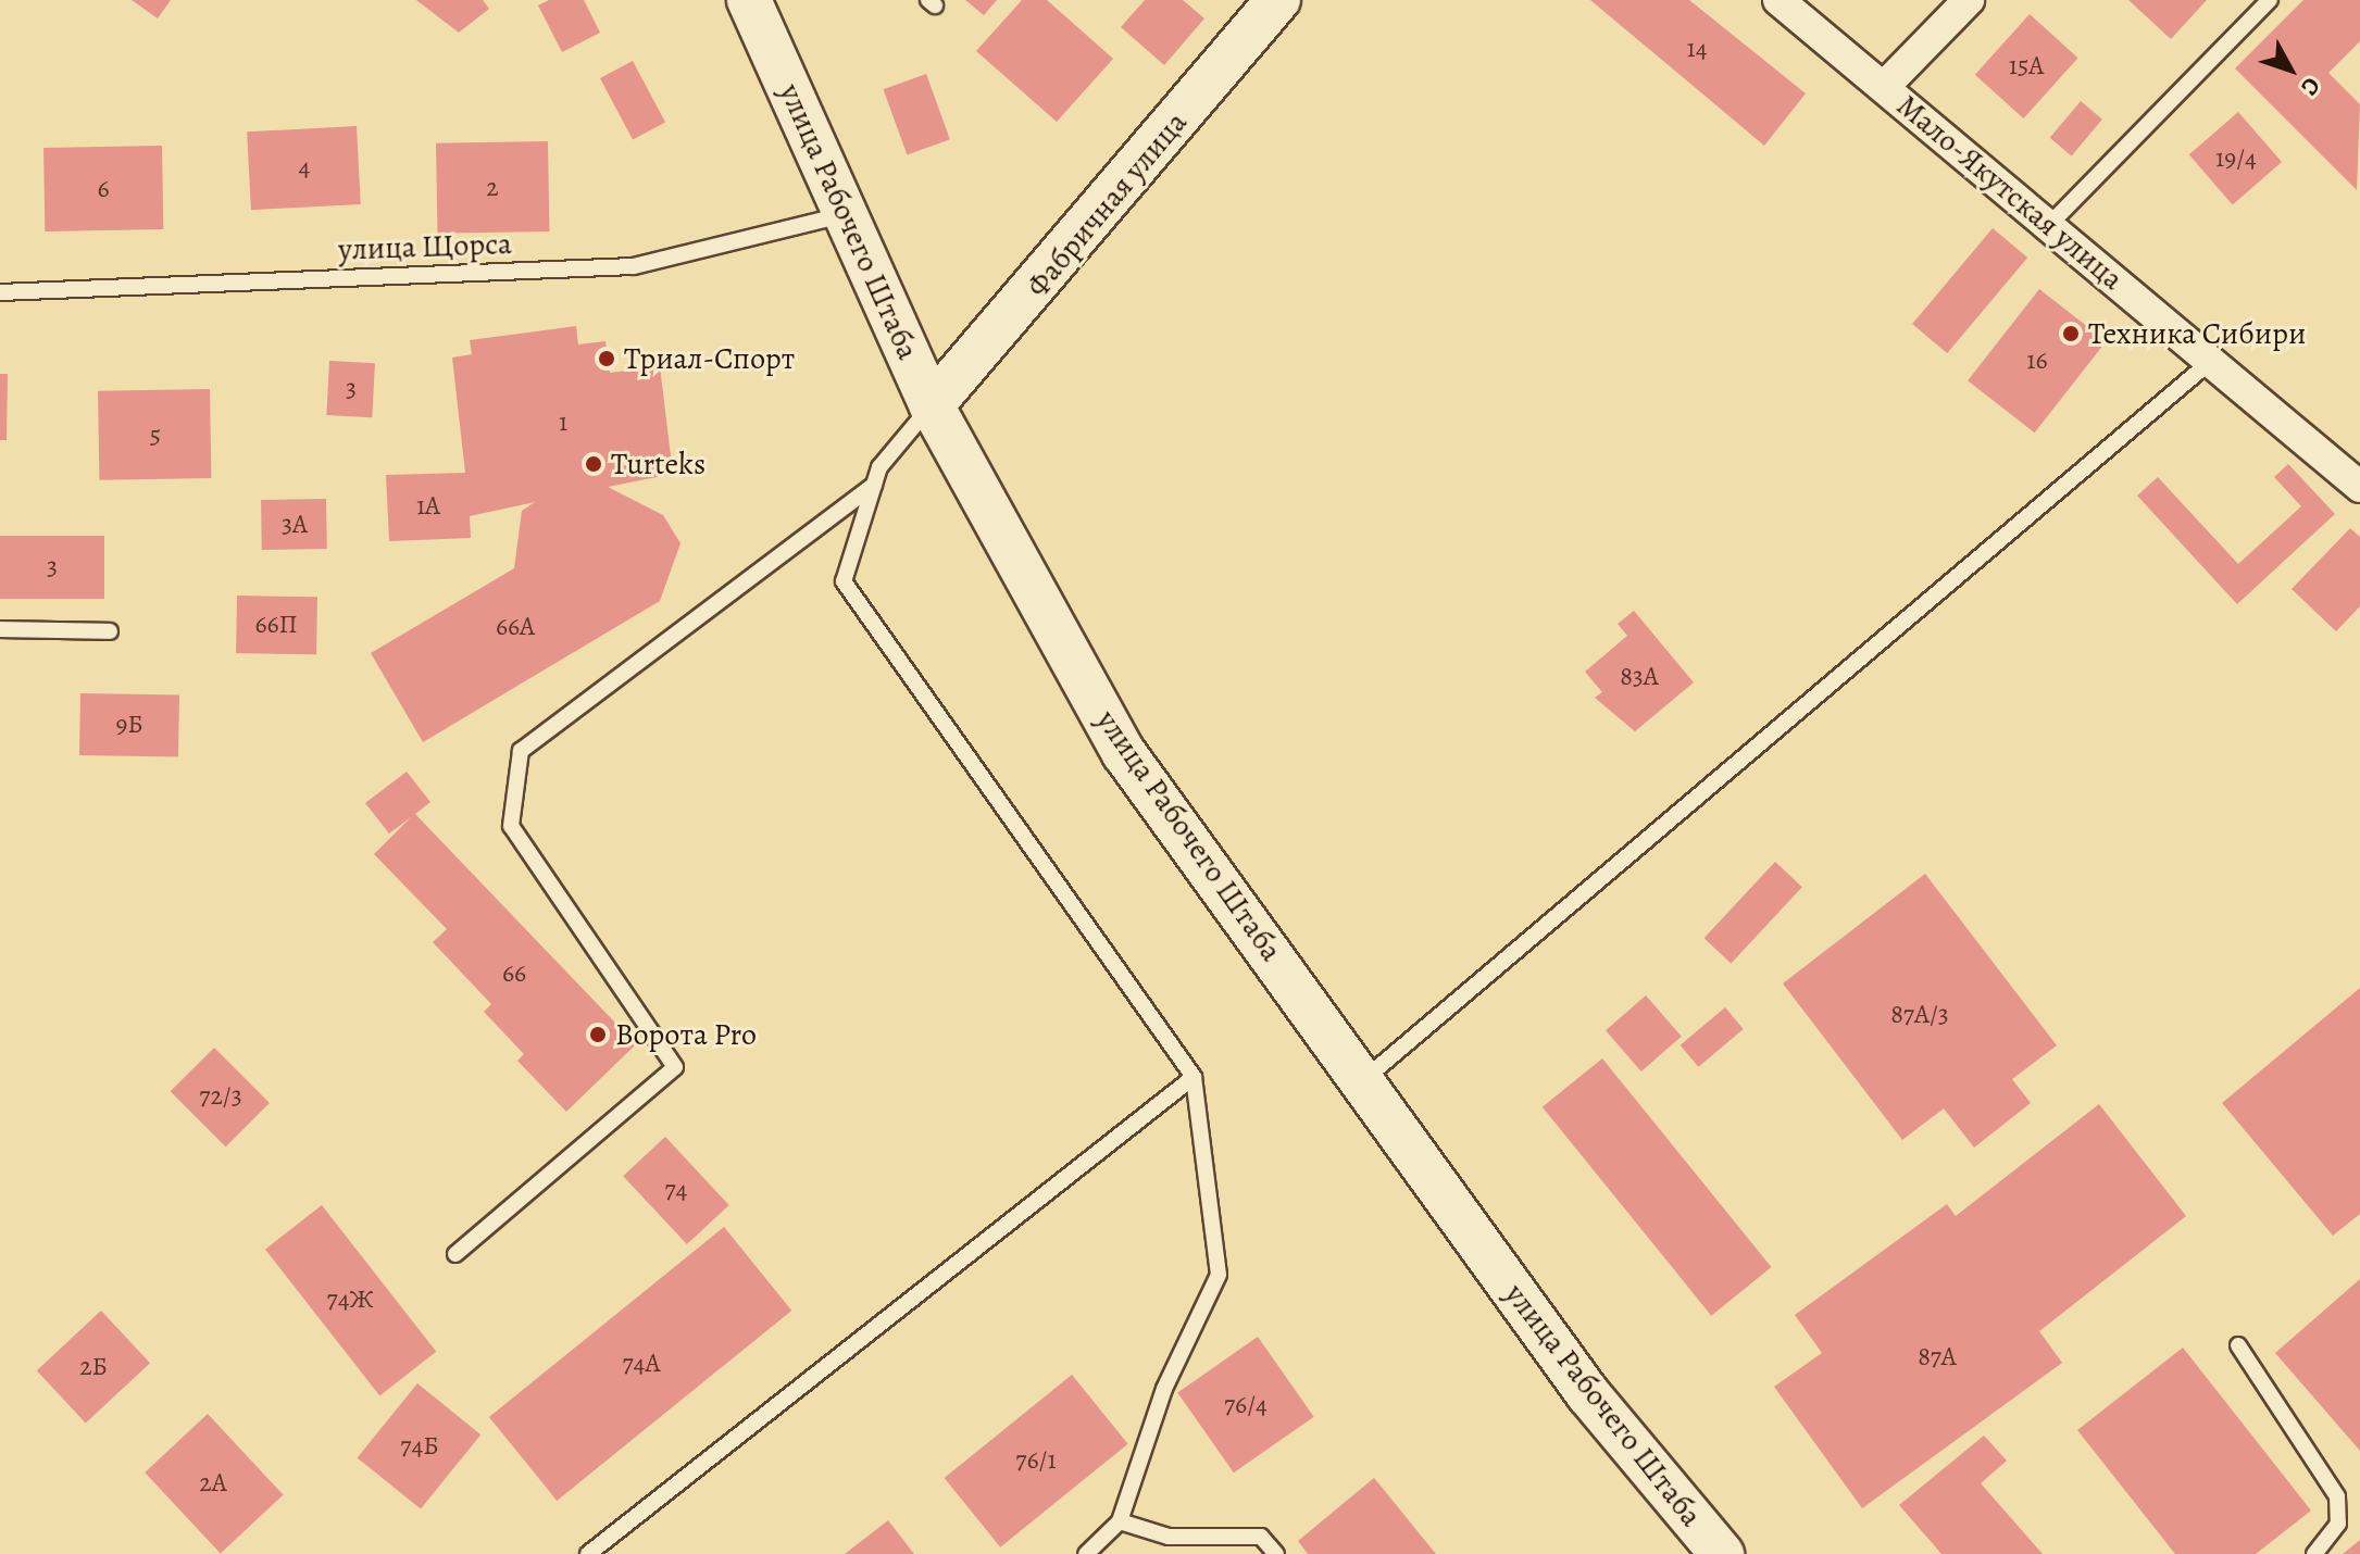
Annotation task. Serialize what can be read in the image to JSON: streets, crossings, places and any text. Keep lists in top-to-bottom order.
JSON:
{
  "streets": {
    "main road": ["Фабричная улица", "улица Рабочего Штаба"],
    "street": ["Мало-Якутская улица"],
    "lane": ["улица Щорса"]
  },
  "crossings": [
    ["Фабричная улица", "улица Рабочего Штаба"],
    ["улица Рабочего Штаба", "улица Щорса"]
  ],
  "places": [
    "Техника Сибири",
    "Триал-Спорт",
    "Turteks",
    "Ворота Pro"
  ],
  "house_numbers": [
    "14",
    "15А",
    "19/4",
    "4",
    "2",
    "6",
    "16",
    "3",
    "1",
    "5",
    "1А",
    "3А",
    "3",
    "66П",
    "66А",
    "83А",
    "9Б",
    "66",
    "87А/3",
    "72/3",
    "74",
    "74Ж",
    "87А",
    "74А",
    "2Б",
    "76/4",
    "74Б",
    "76/1",
    "2А"
  ],
  "north": "bottom right"
}
